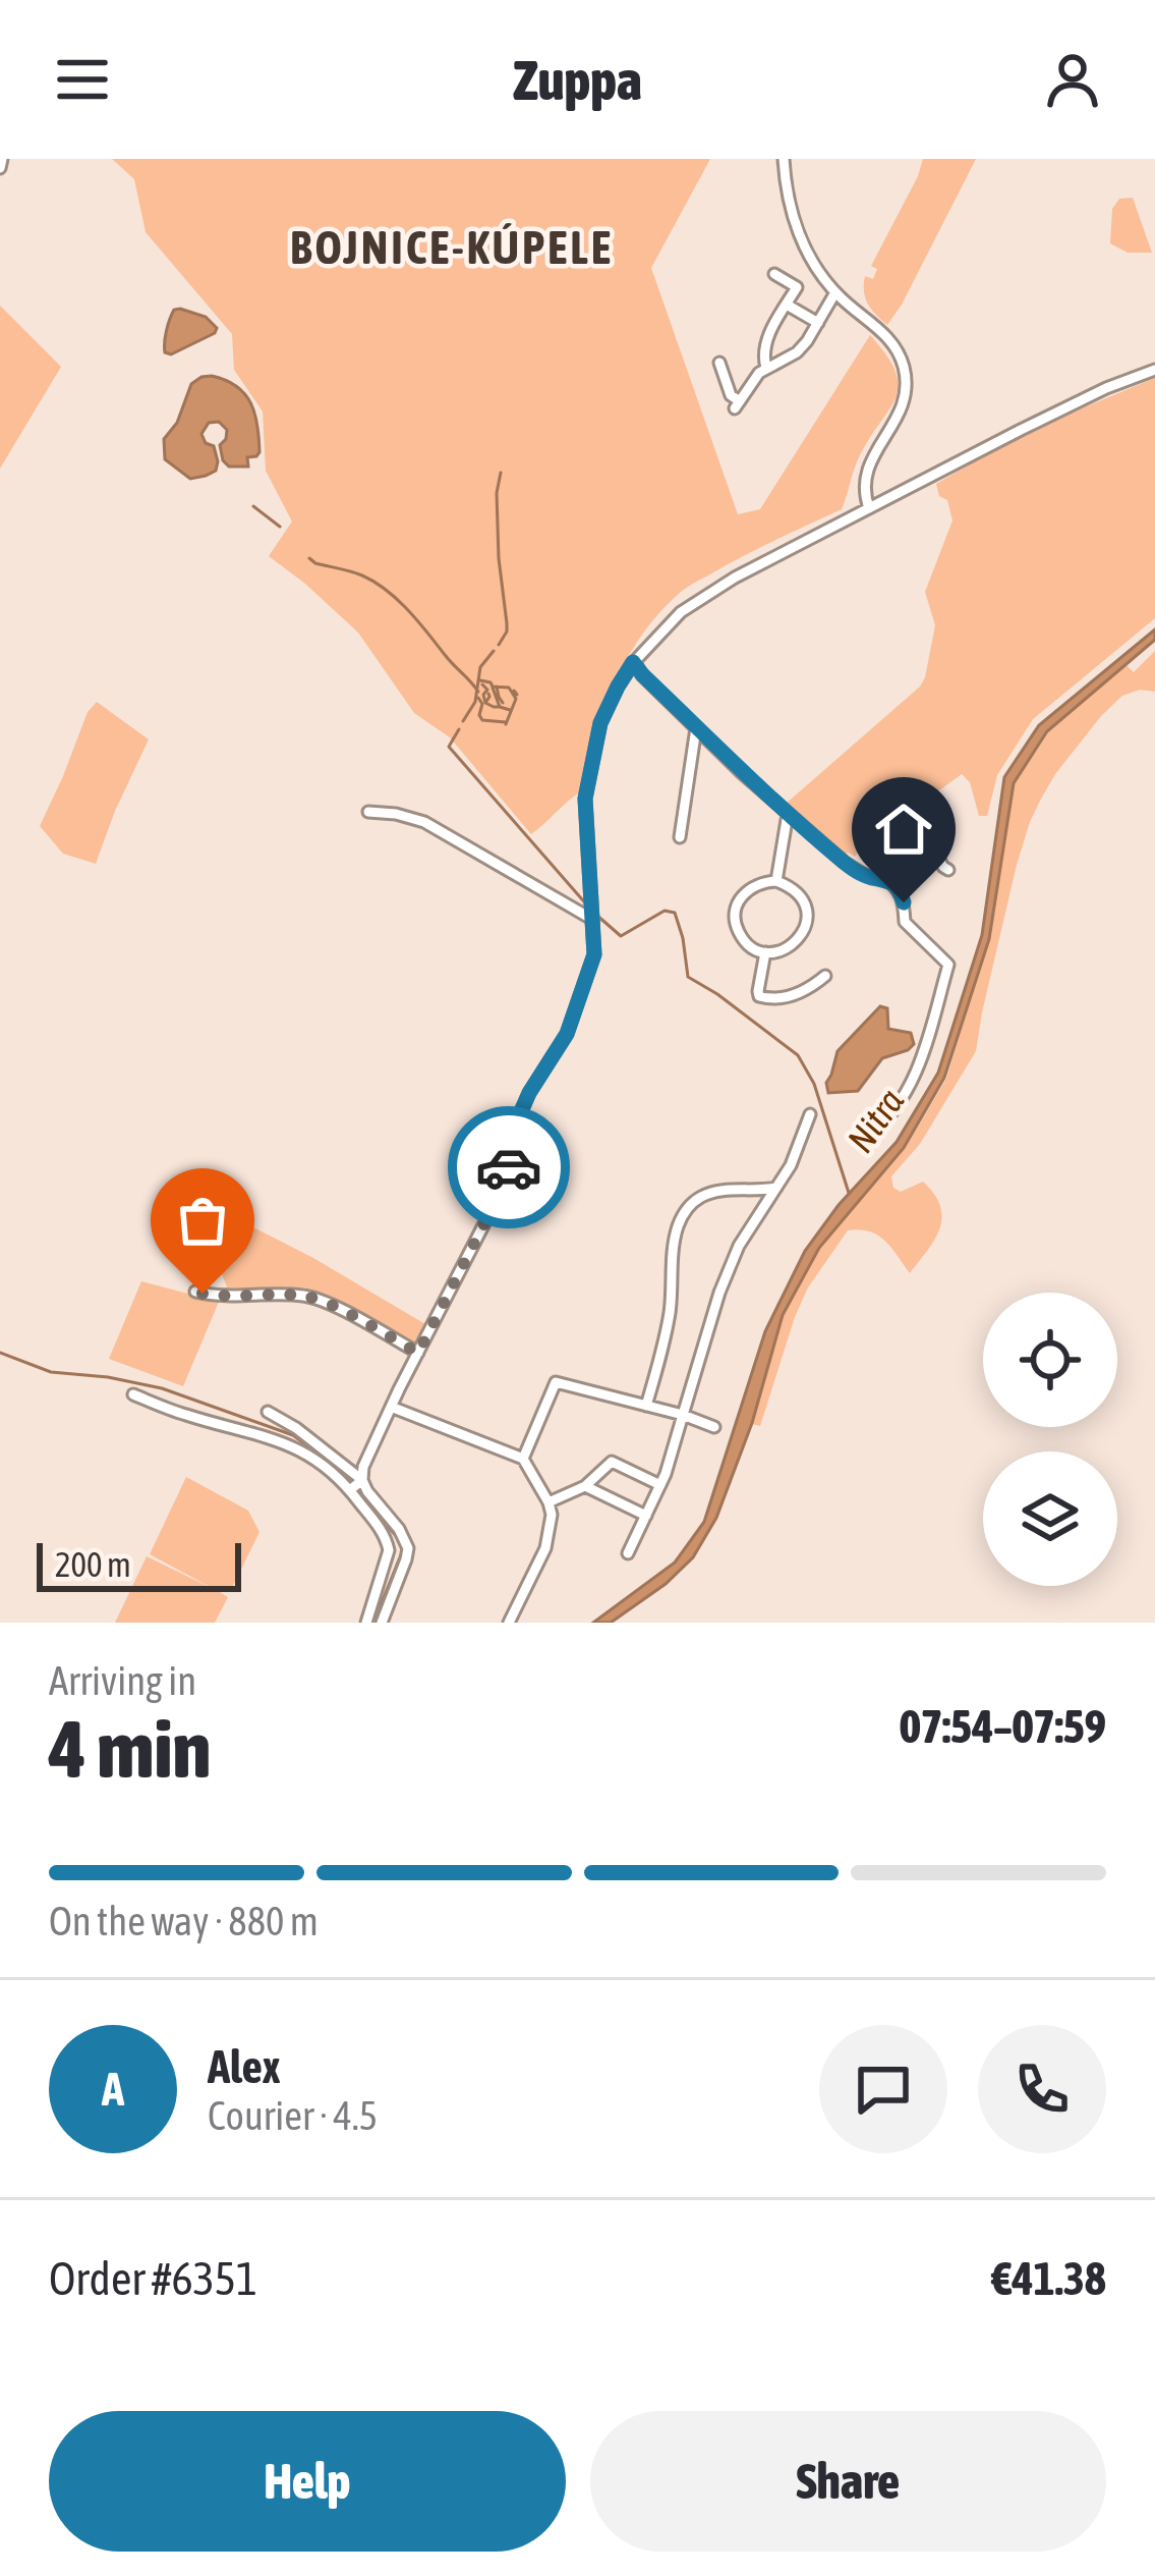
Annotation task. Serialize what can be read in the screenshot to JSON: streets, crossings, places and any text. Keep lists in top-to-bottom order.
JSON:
{
  "districts": ["BOJNICE-KÚPELE"],
  "water": ["Nitra"],
  "scale_bar": "200 m",
  "page": {
    "header": "Zuppa",
    "scale": "200 m",
    "heading": ["4 min", "Arriving in", "07:54–07:59"],
    "panel": [
      "Alex",
      "Courier · 4.5",
      "Order #6351",
      "€41.38"
    ],
    "bar": "On the way · 880 m",
    "round": "A",
    "buttons": ["Help", "Share"]
  }
}
